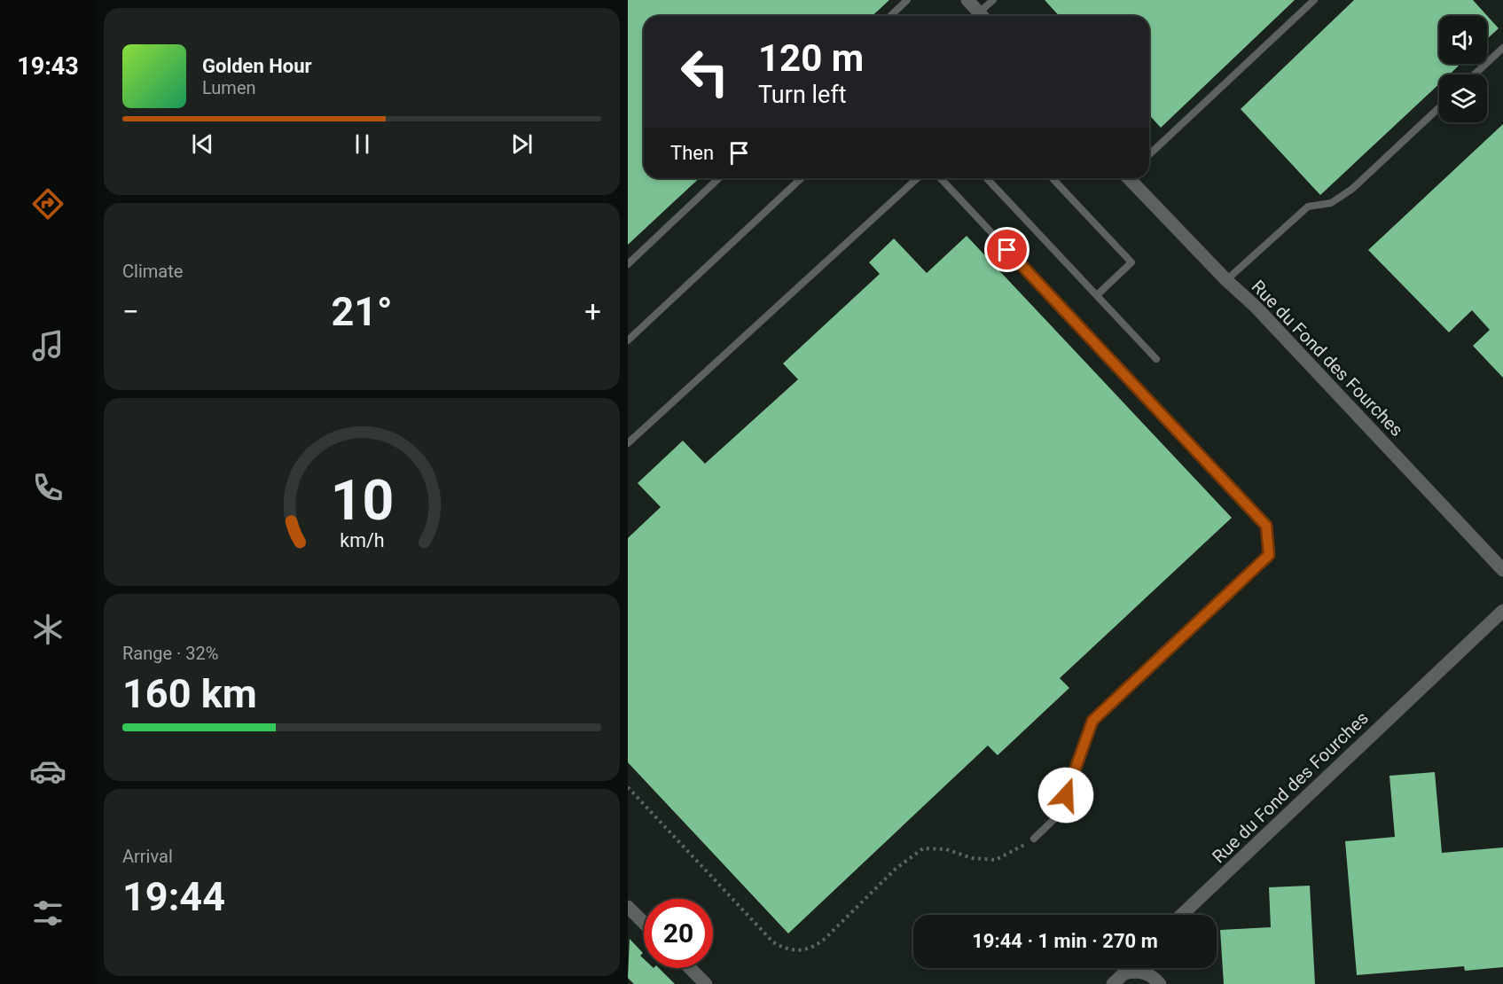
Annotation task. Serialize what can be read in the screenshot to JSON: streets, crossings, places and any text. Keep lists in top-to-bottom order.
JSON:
{
  "streets": {
    "street": ["Rue du Fond des Fourches"]
  },
  "page": {
    "tabs": "19:43",
    "turn": ["120 m", "Turn left"],
    "song": ["Golden Hour", "Lumen"],
    "then": "Then",
    "tile": [
      "Climate",
      ["Range · 32%", "160 km"],
      ["Arrival", "19:44"]
    ],
    "heat": ["−", "21°", "+"],
    "limit": "20",
    "trip": "19:44 · 1 min · 270 m",
    "gauge": ["10", "km/h"]
  }
}
